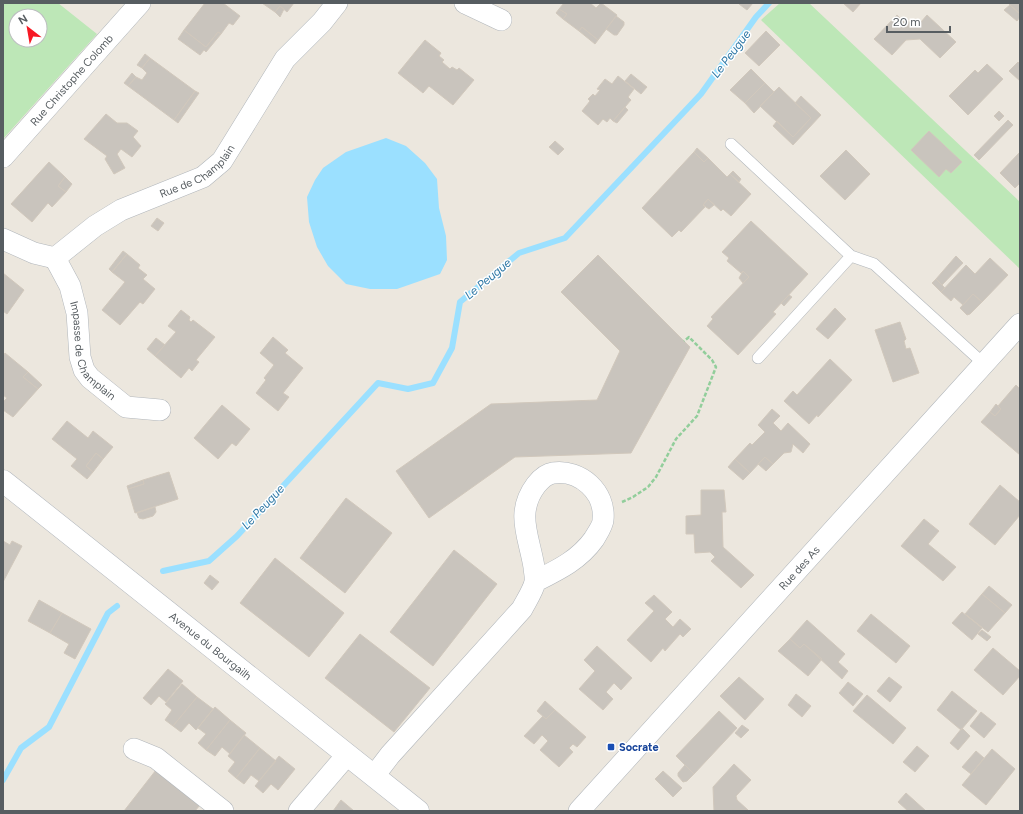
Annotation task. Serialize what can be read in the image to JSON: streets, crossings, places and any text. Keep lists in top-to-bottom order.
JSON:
{
  "streets": {
    "main road": ["Avenue du Bourgailh"],
    "street": [
      "Rue Christophe Colomb",
      "Rue de Champlain",
      "Impasse de Champlain",
      "Rue des As"
    ]
  },
  "crossings": [
    ["Rue de Champlain", "Impasse de Champlain"]
  ],
  "water": ["Le Peugue"],
  "places": {
    "transit": ["Socrate"]
  },
  "scale_bar": "20 m",
  "north": "top left"
}
